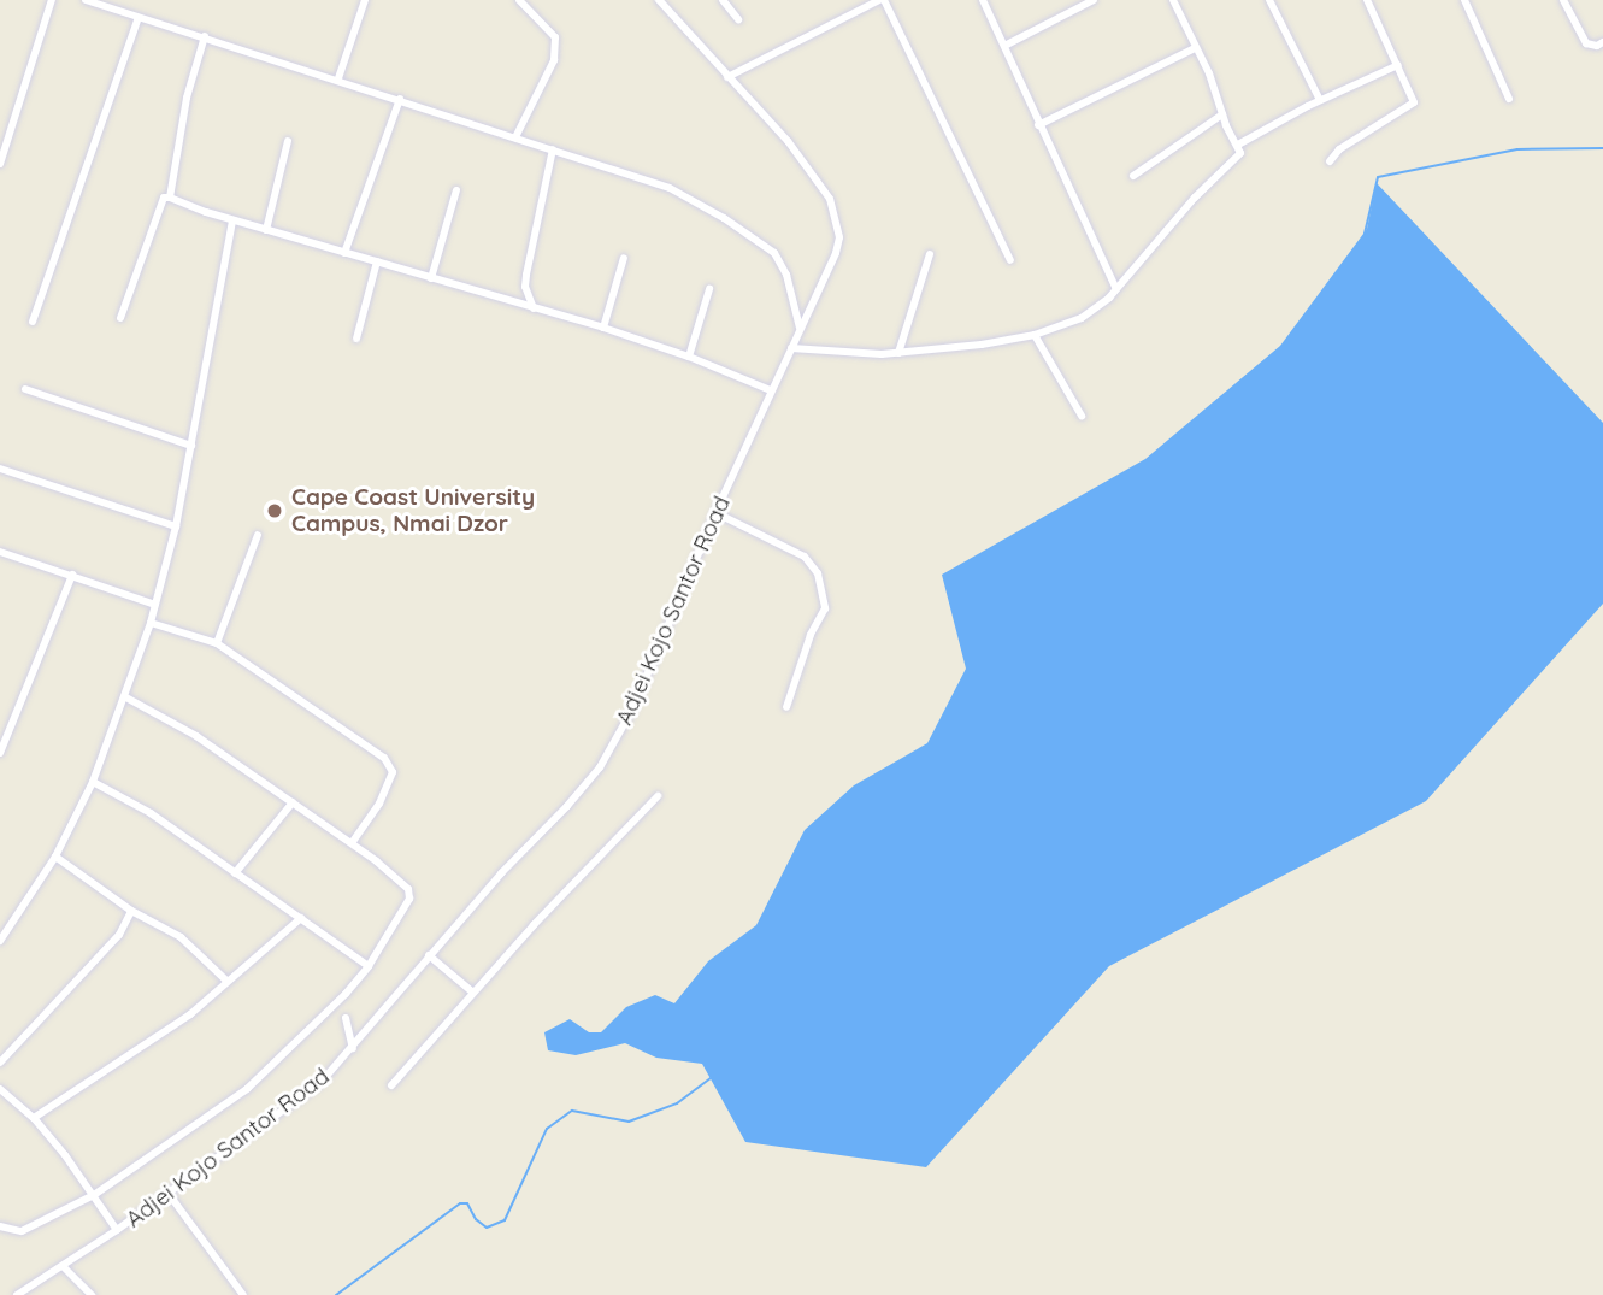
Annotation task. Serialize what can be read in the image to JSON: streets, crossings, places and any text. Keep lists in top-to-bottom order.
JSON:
{
  "streets": {
    "street": ["Adjei Kojo Santor Road"]
  },
  "places": ["Cape Coast University Campus, Nmai Dzor"]
}
